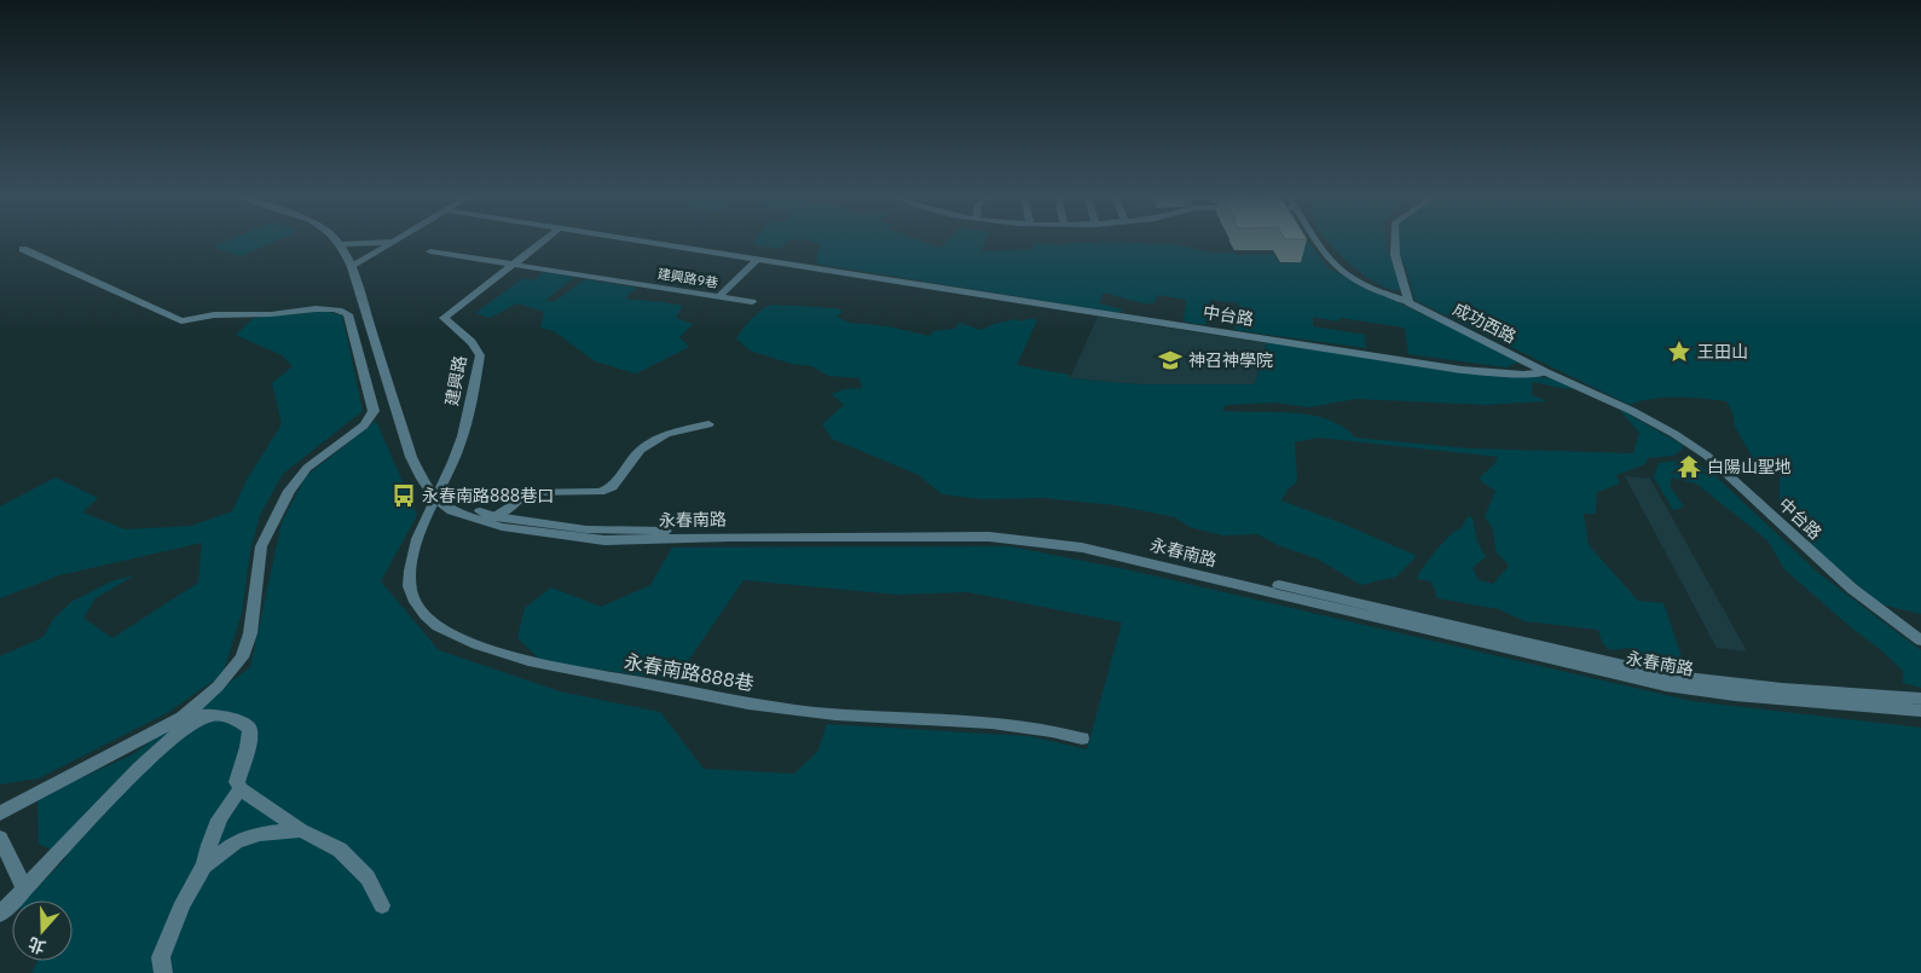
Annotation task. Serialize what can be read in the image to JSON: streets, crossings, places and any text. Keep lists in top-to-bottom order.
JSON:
{
  "streets": {
    "street": [
      "建興路9巷",
      "中台路",
      "成功西路",
      "建興路",
      "永春南路",
      "永春南路888巷"
    ]
  },
  "crossings": [
    ["建興路9巷", "建興路"],
    ["中台路", "成功西路"],
    ["建興路", "永春南路"],
    ["建興路", "永春南路888巷"],
    ["永春南路", "永春南路888巷"]
  ],
  "places": {
    "place": ["王田山"],
    "school or university": ["神召神學院"],
    "temple": ["白陽山聖地"],
    "bus stop": ["永春南路888巷口"]
  },
  "north": "bottom"
}
